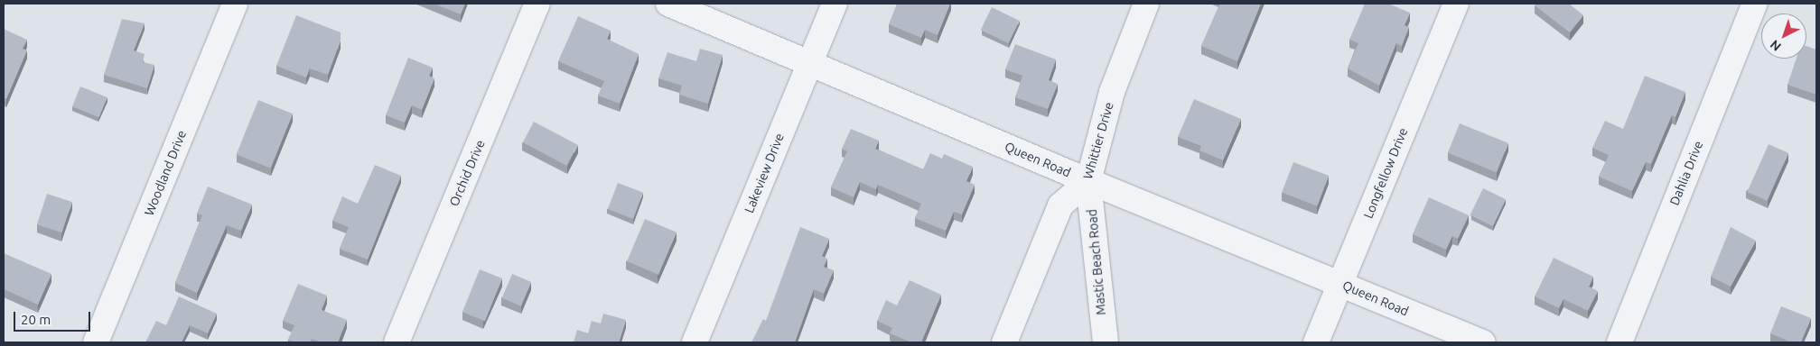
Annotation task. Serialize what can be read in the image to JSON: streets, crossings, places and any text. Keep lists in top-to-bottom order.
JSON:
{
  "streets": {
    "street": [
      "Whittier Drive",
      "Queen Road",
      "Woodland Drive",
      "Orchid Drive",
      "Lakeview Drive",
      "Longfellow Drive",
      "Dahlia Drive",
      "Mastic Beach Road"
    ]
  },
  "crossings": [
    ["Whittier Drive", "Queen Road"],
    ["Whittier Drive", "Mastic Beach Road"],
    ["Queen Road", "Lakeview Drive"],
    ["Queen Road", "Longfellow Drive"],
    ["Queen Road", "Mastic Beach Road"]
  ],
  "scale_bar": "20 m",
  "north": "bottom left"
}
